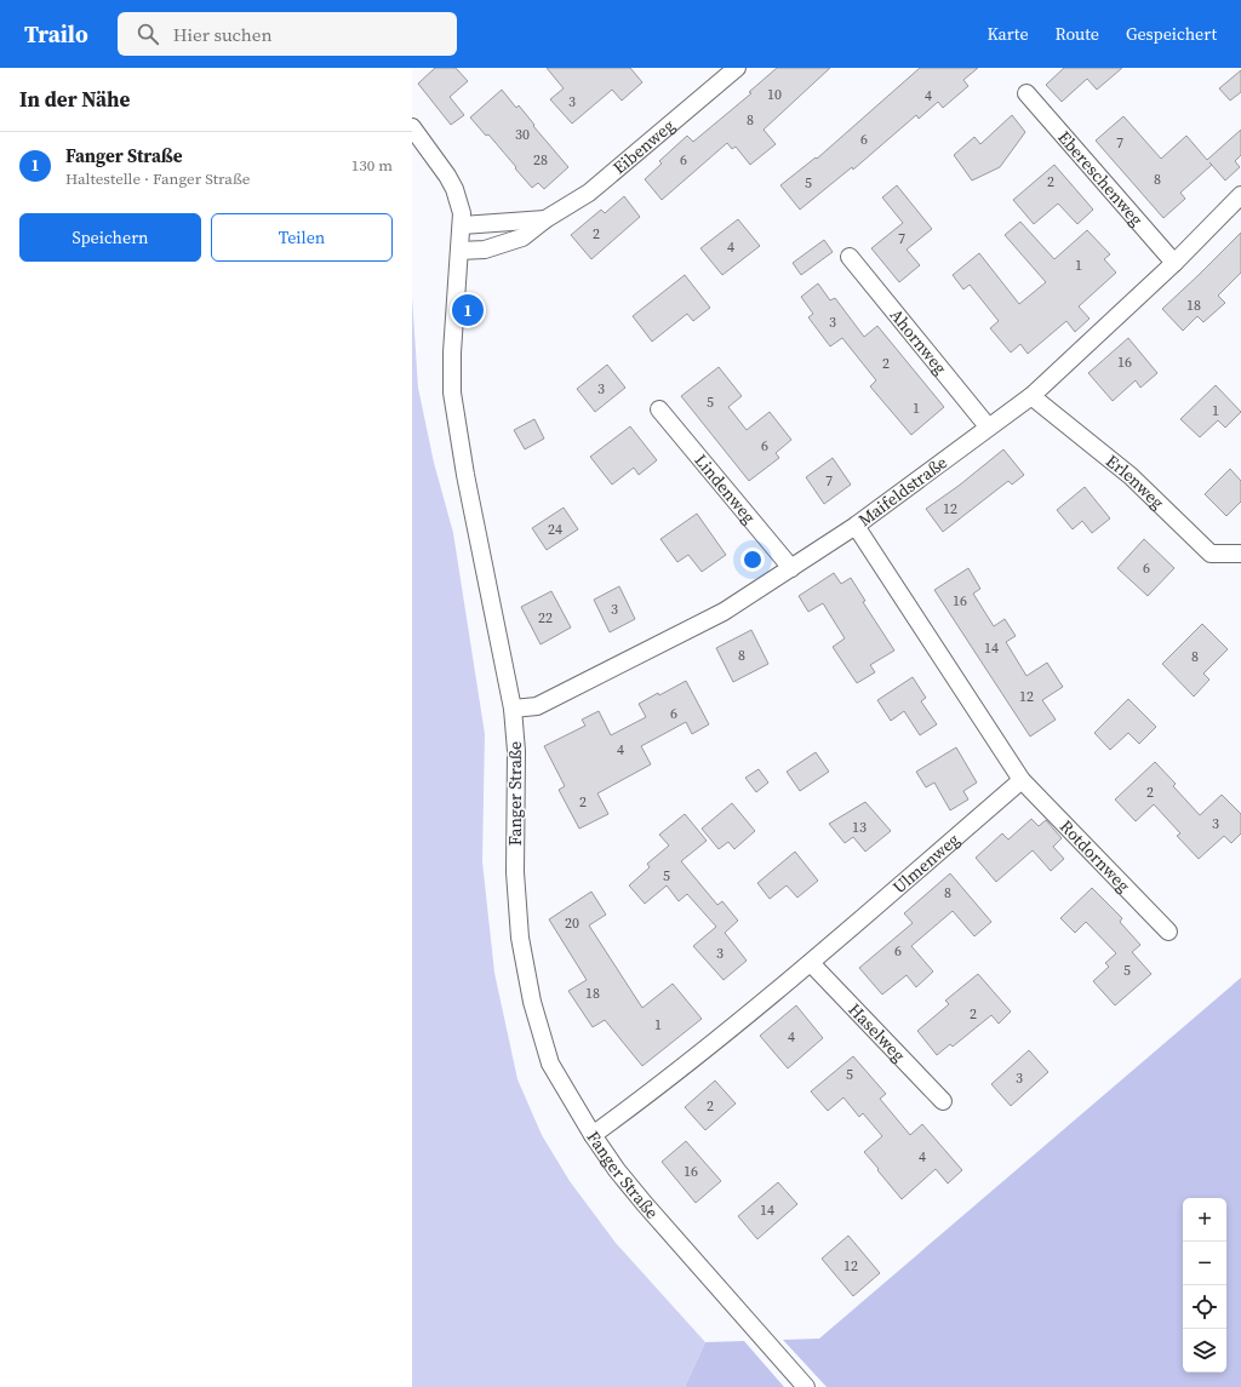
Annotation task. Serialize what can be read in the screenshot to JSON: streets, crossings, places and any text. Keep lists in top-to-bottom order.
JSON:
{
  "streets": {
    "street": [
      "Eibenweg",
      "Ebereschenweg",
      "Ahornweg",
      "Erlenweg",
      "Lindenweg",
      "Maifeldstraße",
      "Fanger Straße",
      "Rotdornweg",
      "Ulmenweg",
      "Haselweg"
    ]
  },
  "crossings": [
    ["Eibenweg", "Fanger Straße"],
    ["Ebereschenweg", "Maifeldstraße"],
    ["Ahornweg", "Maifeldstraße"],
    ["Erlenweg", "Maifeldstraße"],
    ["Lindenweg", "Maifeldstraße"],
    ["Maifeldstraße", "Fanger Straße"],
    ["Fanger Straße", "Ulmenweg"],
    ["Rotdornweg", "Ulmenweg"],
    ["Ulmenweg", "Haselweg"]
  ],
  "house_numbers": [
    "10",
    "4",
    "3",
    "8",
    "30",
    "6",
    "7",
    "28",
    "6",
    "8",
    "2",
    "5",
    "2",
    "7",
    "4",
    "1",
    "18",
    "3",
    "16",
    "2",
    "3",
    "5",
    "1",
    "1",
    "6",
    "7",
    "12",
    "24",
    "6",
    "16",
    "3",
    "22",
    "14",
    "8",
    "8",
    "12",
    "6",
    "4",
    "2",
    "2",
    "3",
    "13",
    "5",
    "8",
    "20",
    "6",
    "3",
    "5",
    "18",
    "2",
    "1",
    "4",
    "5",
    "3",
    "2",
    "4",
    "16",
    "14",
    "12"
  ],
  "page": {
    "header": "Trailo",
    "search": "Hier suchen",
    "nav": ["Karte", "Route", "Gespeichert"],
    "heading": "In der Nähe",
    "list": [
      {
        "mark": "1",
        "name": "Fanger Straße",
        "note": "Haltestelle · Fanger Straße",
        "value": "130 m"
      }
    ],
    "buttons": ["Speichern", "Teilen"],
    "pins": "1",
    "map_buttons": ["+", "−"]
  }
}
